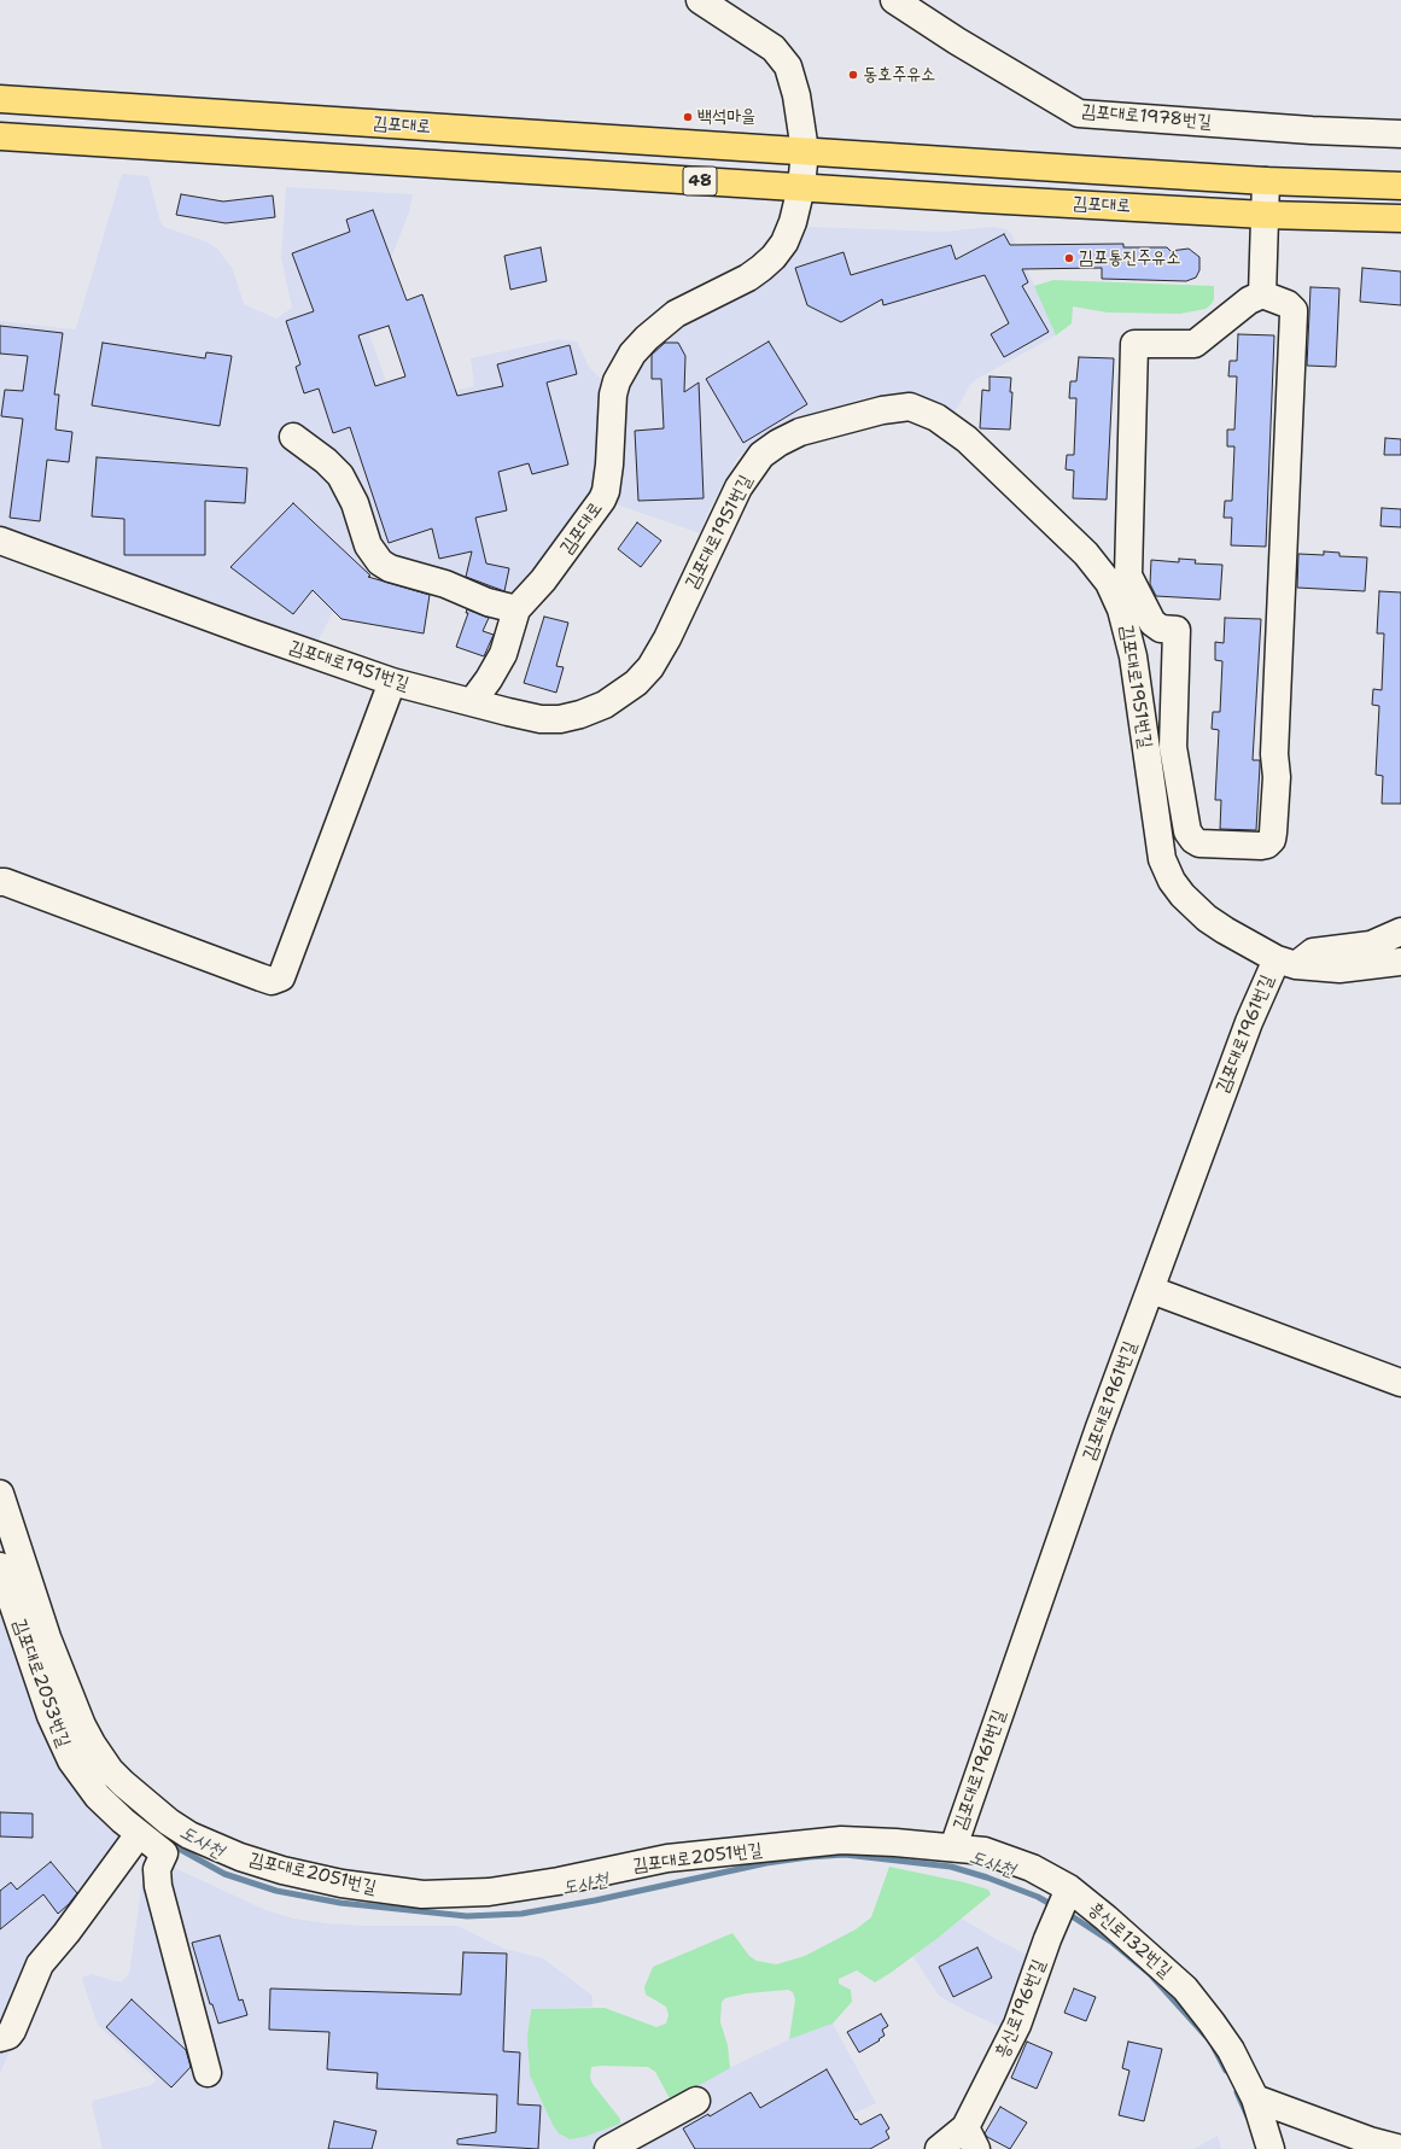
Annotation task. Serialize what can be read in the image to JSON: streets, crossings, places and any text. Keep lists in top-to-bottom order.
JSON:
{
  "streets": {
    "main road": ["김포대로", "48"],
    "lane": [
      "김포대로1978번길",
      "김포대로1951번길",
      "김포대로1961번길",
      "김포대로2053번길",
      "김포대로2051번길",
      "흥신로132번길",
      "흥신로196번길"
    ]
  },
  "crossings": [
    ["김포대로1951번길", "김포대로1961번길"],
    ["김포대로1961번길", "김포대로2051번길"],
    ["김포대로1961번길", "흥신로132번길"],
    ["김포대로2053번길", "김포대로2051번길"],
    ["김포대로2051번길", "흥신로132번길"],
    ["흥신로132번길", "흥신로196번길"]
  ],
  "water": ["도사천"],
  "places": ["동호주유소", "백석마을", "김포통진주유소"]
}
